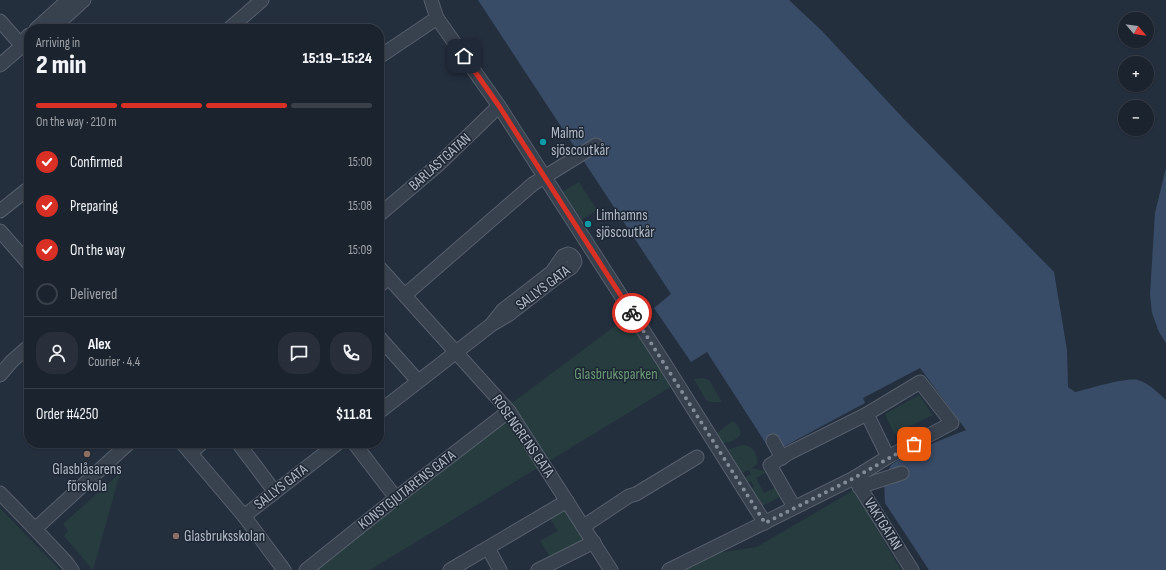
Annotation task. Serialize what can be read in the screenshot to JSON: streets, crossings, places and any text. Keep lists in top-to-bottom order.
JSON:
{
  "streets": {
    "street": [
      "BARLASTGATAN",
      "SALLYS GATA",
      "ROSENGRENS GATA",
      "KONSTGJUTARENS GATA",
      "VAKTGATAN"
    ]
  },
  "crossings": [
    ["SALLYS GATA", "ROSENGRENS GATA"],
    ["ROSENGRENS GATA", "KONSTGJUTARENS GATA"]
  ],
  "parks": ["Glasbruksparken"],
  "places": [
    "Malmö sjöscoutkår",
    "Limhamns sjöscoutkår",
    "Glasblåsarens förskola",
    "Glasbruksskolan"
  ],
  "north": "bottom right",
  "page": {
    "map_buttons": ["+", "−"],
    "heading": ["2 min", "Arriving in", "15:19–15:24"],
    "panel": [
      "Alex",
      "Courier · 4.4",
      "Order #4250",
      "$11.81"
    ],
    "bar": "On the way · 210 m",
    "list": [
      ["Confirmed", "15:00"],
      ["Preparing", "15:08"],
      ["On the way", "15:09"],
      "Delivered"
    ]
  }
}
